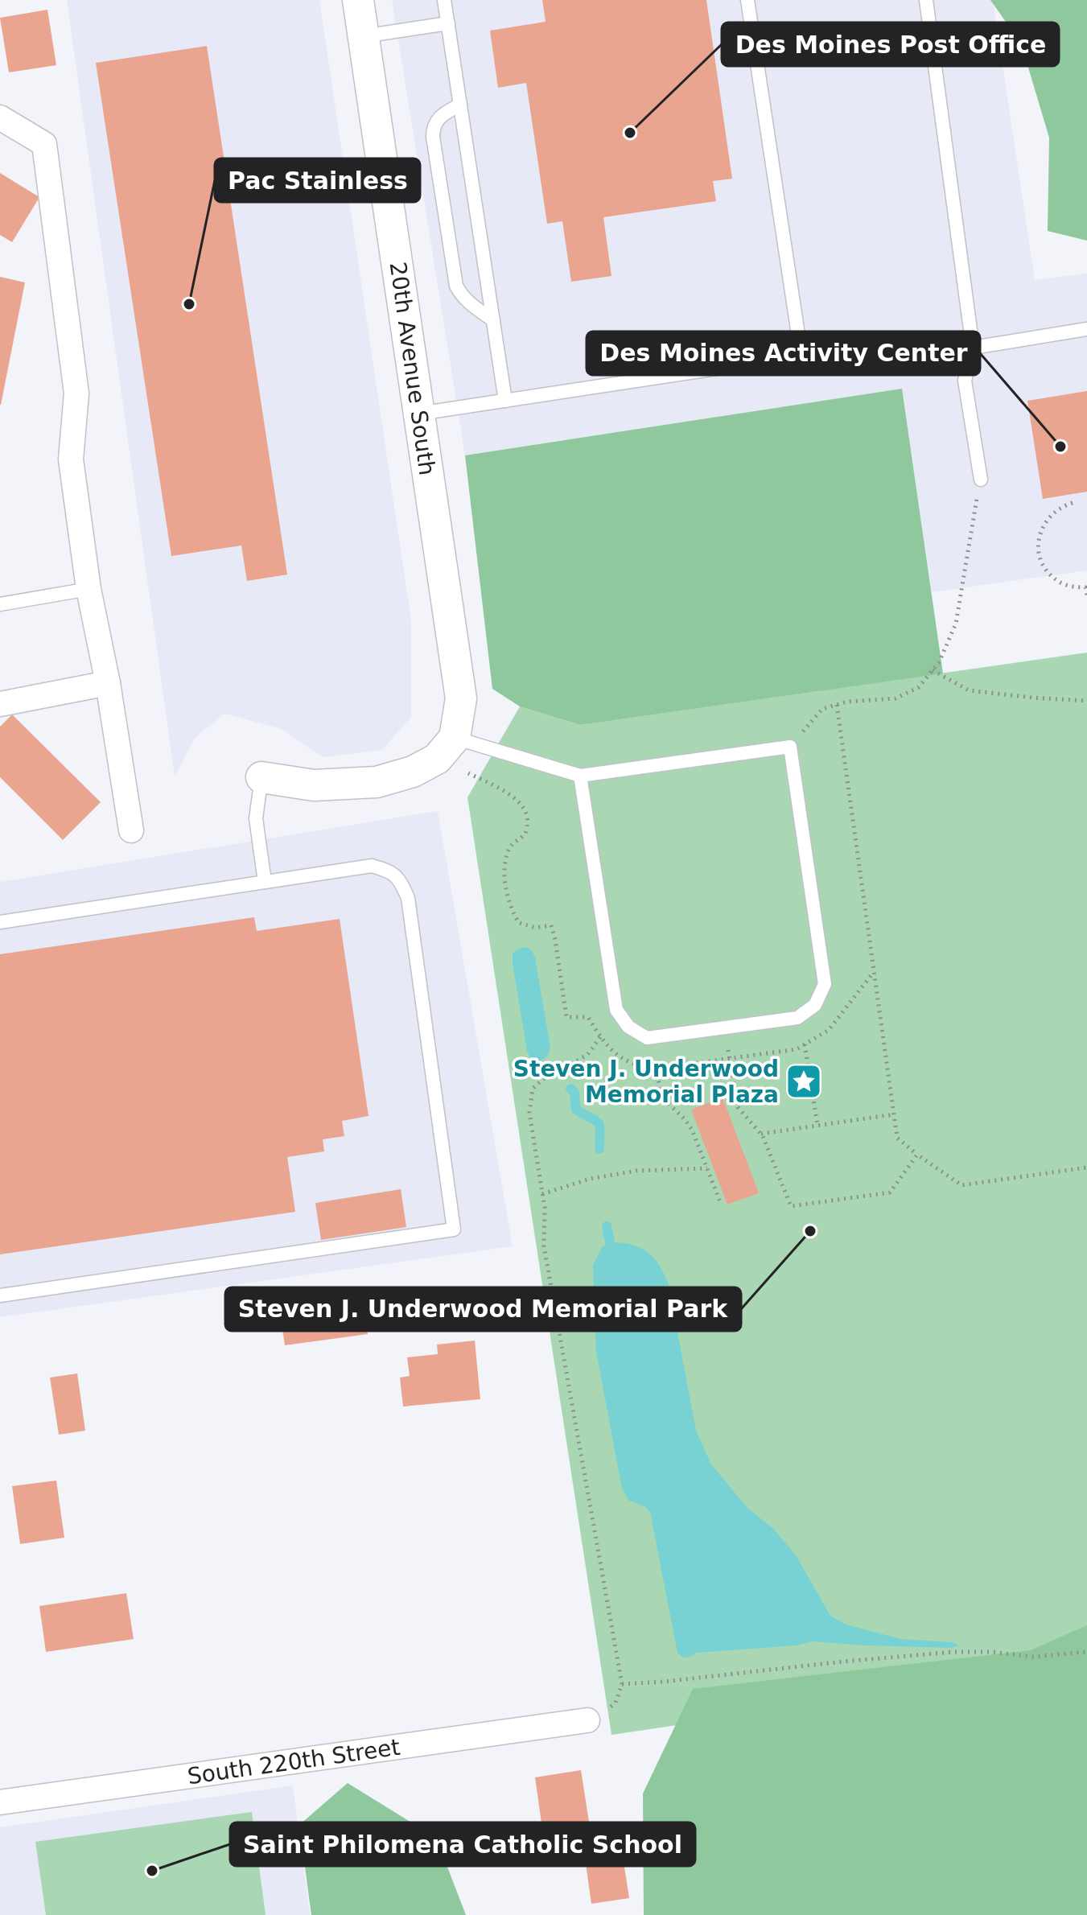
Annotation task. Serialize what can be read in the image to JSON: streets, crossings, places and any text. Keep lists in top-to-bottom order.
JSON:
{
  "streets": {
    "street": ["20th Avenue South", "South 220th Street"]
  },
  "places": {
    "other": [
      "Des Moines Post Office",
      "Pac Stainless",
      "Des Moines Activity Center",
      "Steven J. Underwood Memorial Park",
      "Saint Philomena Catholic School"
    ],
    "place": ["Steven J. Underwood Memorial Plaza"]
  }
}
